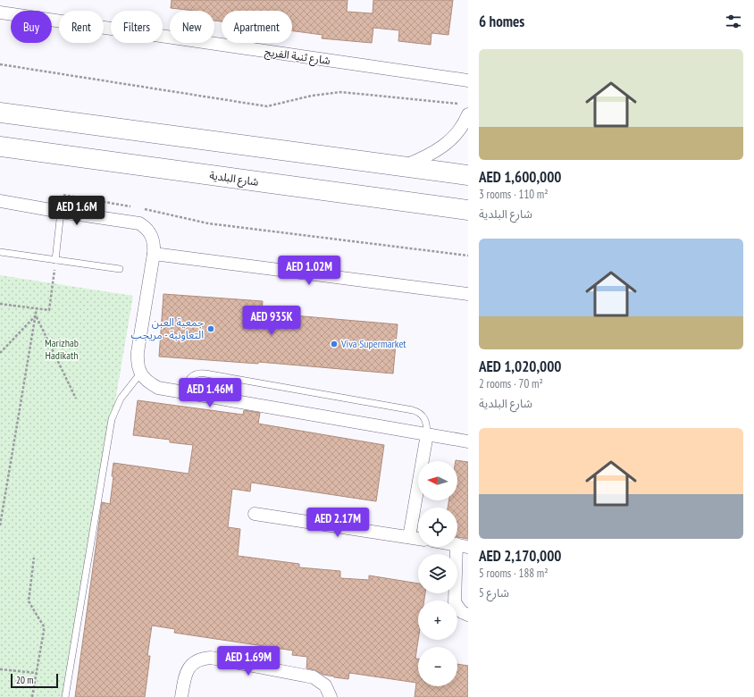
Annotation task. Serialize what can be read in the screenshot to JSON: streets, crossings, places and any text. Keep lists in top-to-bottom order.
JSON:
{
  "streets": {
    "main road": ["شارع البلدية"],
    "street": ["شارع ثنية الفريج"]
  },
  "parks": ["Marizhab Hadikath"],
  "places": ["جمعية العبن التعاونبة - مريجب", "Viva Supermarket"],
  "scale_bar": "20 m",
  "north": "left",
  "page": {
    "heading": "6 homes",
    "chip": [
      "Buy",
      "Rent",
      "Filters",
      "New",
      "Apartment"
    ],
    "list": [
      {
        "name": "AED 1,600,000",
        "note": "3 rooms · 110 m² · شارع البلدية"
      },
      {
        "name": "AED 1,020,000",
        "note": "2 rooms · 70 m² · شارع البلدية"
      },
      {
        "name": "AED 2,170,000",
        "note": "5 rooms · 188 m² · شارع 5"
      }
    ],
    "price": [
      "AED 1.6M",
      "AED 1.02M",
      "AED 935K",
      "AED 1.46M",
      "AED 2.17M",
      "AED 1.69M"
    ],
    "map_buttons": ["+", "−"],
    "scale": "20 m"
  }
}
